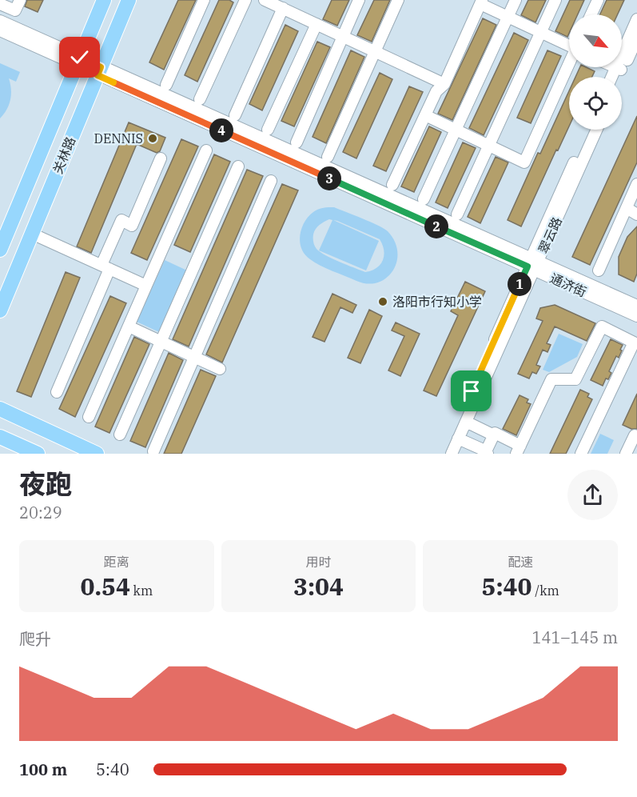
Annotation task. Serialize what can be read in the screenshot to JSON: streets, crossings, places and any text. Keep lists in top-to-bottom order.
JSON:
{
  "streets": {
    "main road": ["关林路"],
    "street": ["翠云路", "通济街"]
  },
  "crossings": [
    ["关林路", "通济街"],
    ["翠云路", "通济街"]
  ],
  "places": ["DENNIS", "洛阳市行知小学"],
  "north": "bottom right",
  "page": {
    "pins": [
      "4",
      "3",
      "2",
      "1"
    ],
    "heading": ["夜跑", "20:29"],
    "stats": [
      ["距离", "0.54 km"],
      ["用时", "3:04"],
      ["配速", "5:40 /km"]
    ],
    "chart": ["爬升", "141–145 m"],
    "list": [
      {
        "name": "100 m",
        "note": "5:40"
      }
    ]
  }
}
